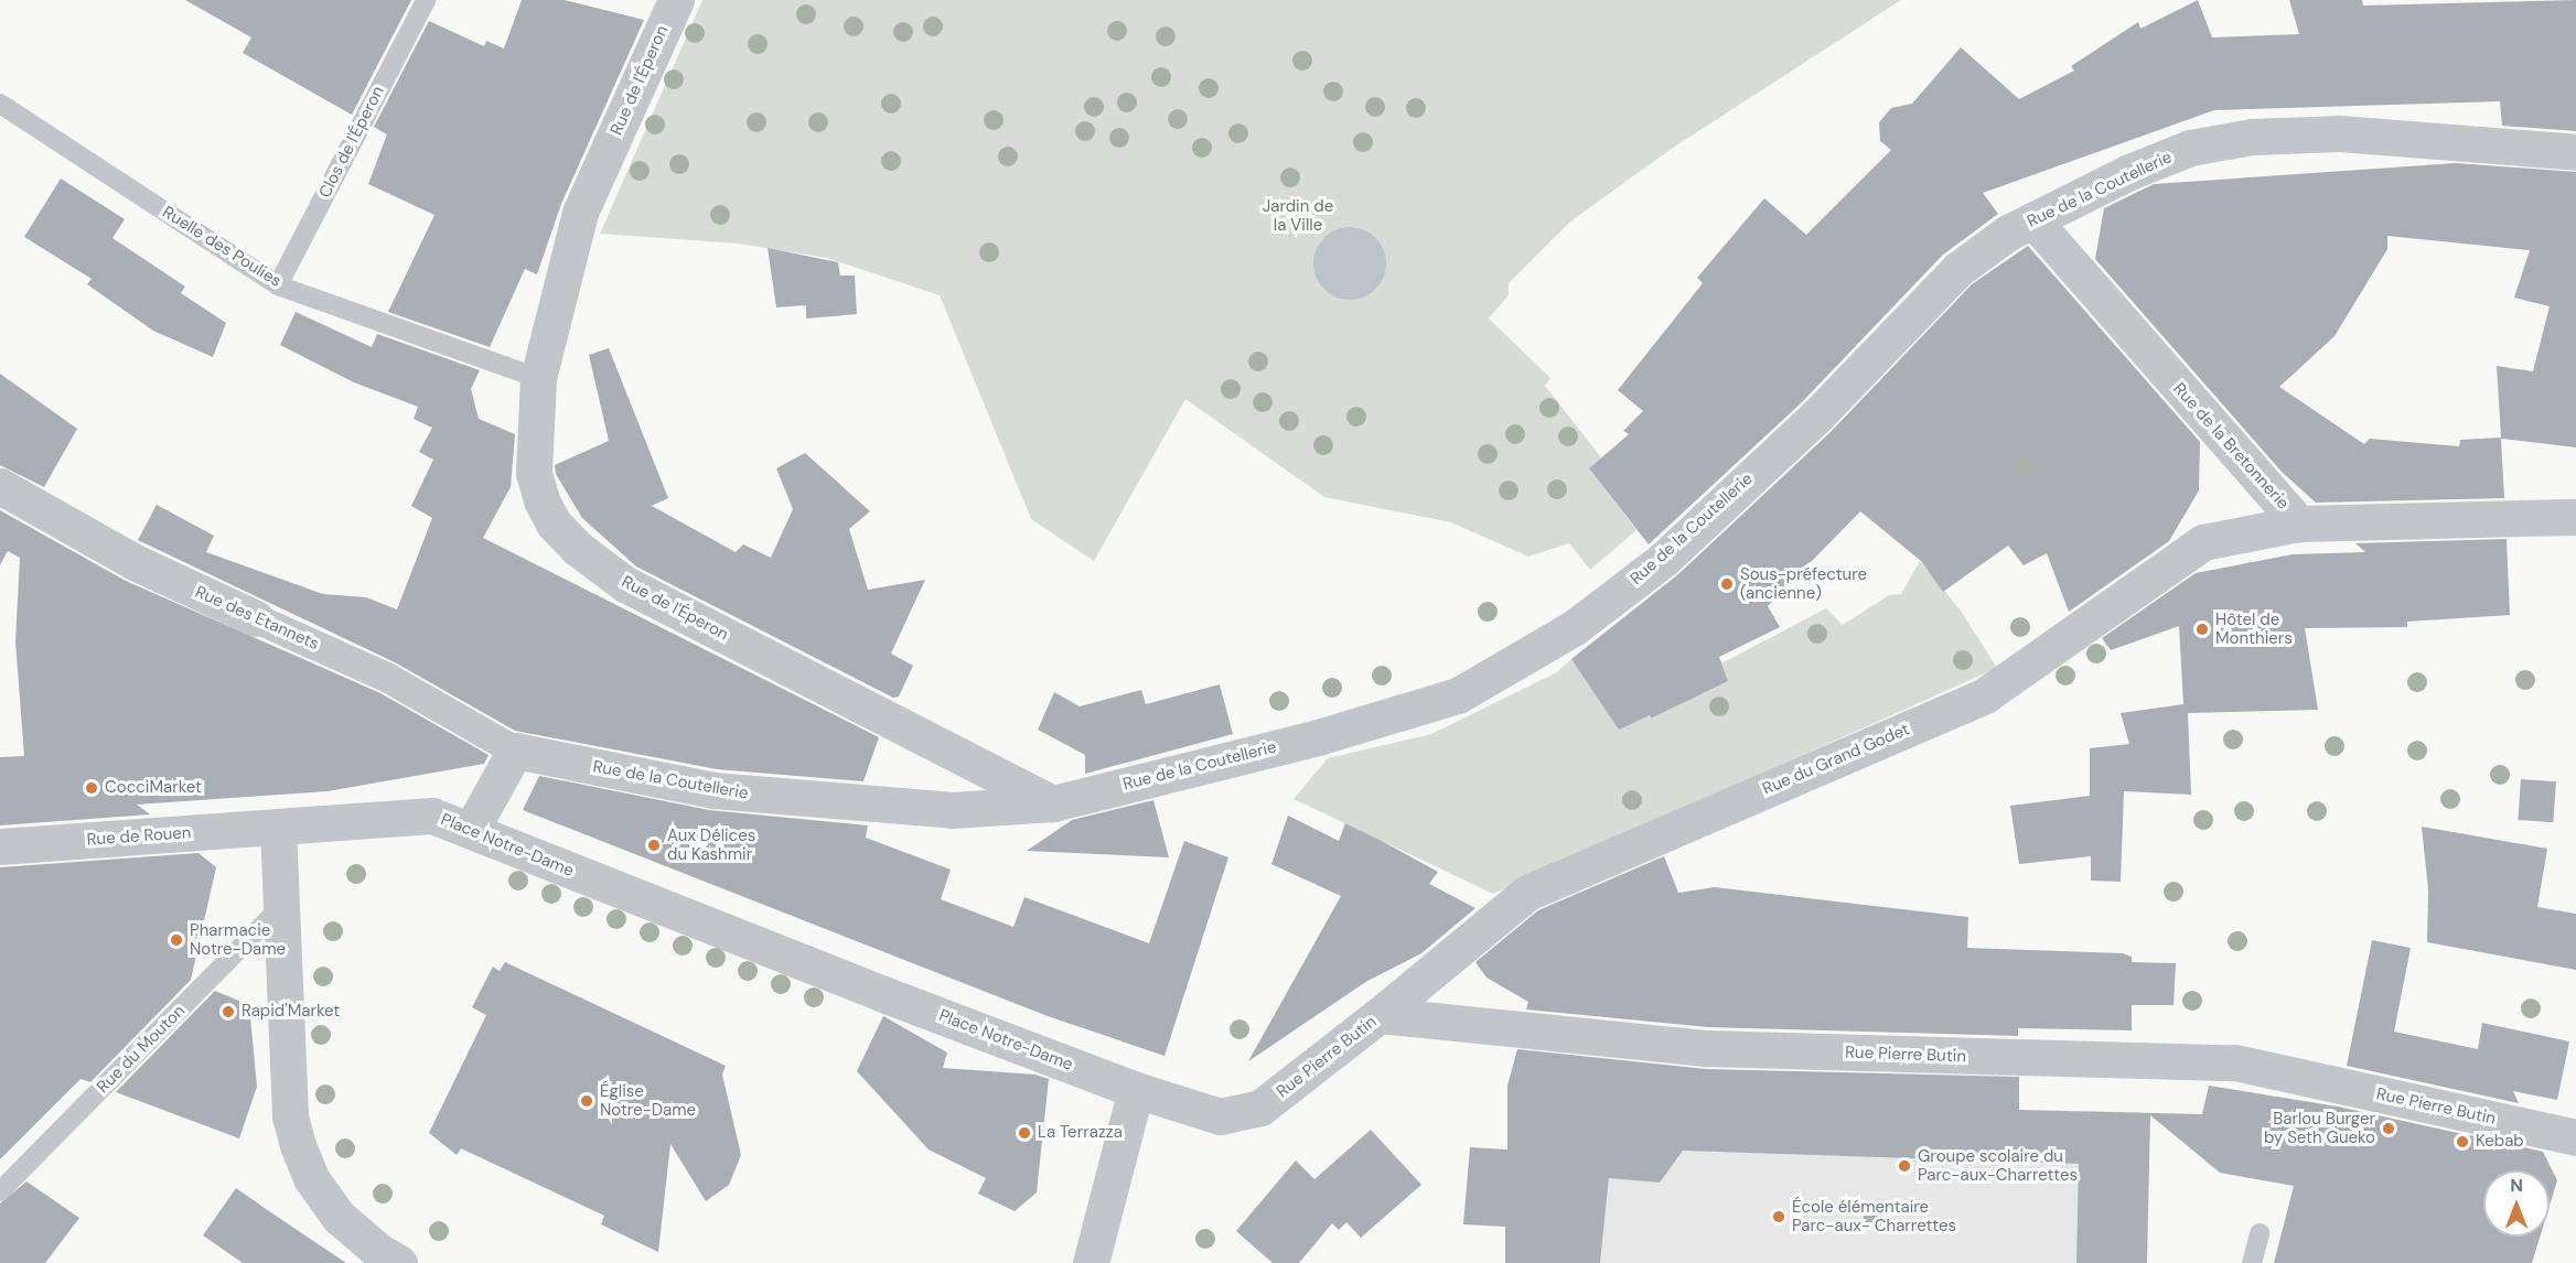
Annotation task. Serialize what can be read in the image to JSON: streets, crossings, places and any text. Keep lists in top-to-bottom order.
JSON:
{
  "streets": {
    "street": [
      "Rue de l'Éperon",
      "Rue de la Coutellerie",
      "Rue de la Bretonnerie",
      "Rue des Etannets",
      "Rue du Grand Godet",
      "Rue de Rouen",
      "Place Notre-Dame",
      "Rue Pierre Butin"
    ],
    "lane": ["Clos de l'Éperon", "Ruelle des Poulies", "Rue du Mouton"]
  },
  "crossings": [
    ["Rue de l'Éperon", "Rue de la Coutellerie"],
    ["Rue de l'Éperon", "Ruelle des Poulies"],
    ["Clos de l'Éperon", "Ruelle des Poulies"],
    ["Rue de la Coutellerie", "Rue de la Bretonnerie"],
    ["Rue de la Coutellerie", "Rue des Etannets"],
    ["Rue de la Bretonnerie", "Rue du Grand Godet"],
    ["Rue du Grand Godet", "Rue Pierre Butin"],
    ["Rue de Rouen", "Place Notre-Dame"],
    ["Place Notre-Dame", "Rue Pierre Butin"]
  ],
  "parks": ["Jardin de la Ville"],
  "places": [
    "Sous-préfecture (ancienne)",
    "Hôtel de Monthiers",
    "CocciMarket",
    "Aux Délices du Kashmir",
    "Pharmacie Notre-Dame",
    "Rapid'Market",
    "Église Notre-Dame",
    "Barlou Burger by Seth Gueko",
    "La Terrazza",
    "Kebab",
    "Groupe scolaire du Parc-aux-Charrettes",
    "École élémentaire Parc-aux- Charrettes"
  ],
  "north": "top"
}
